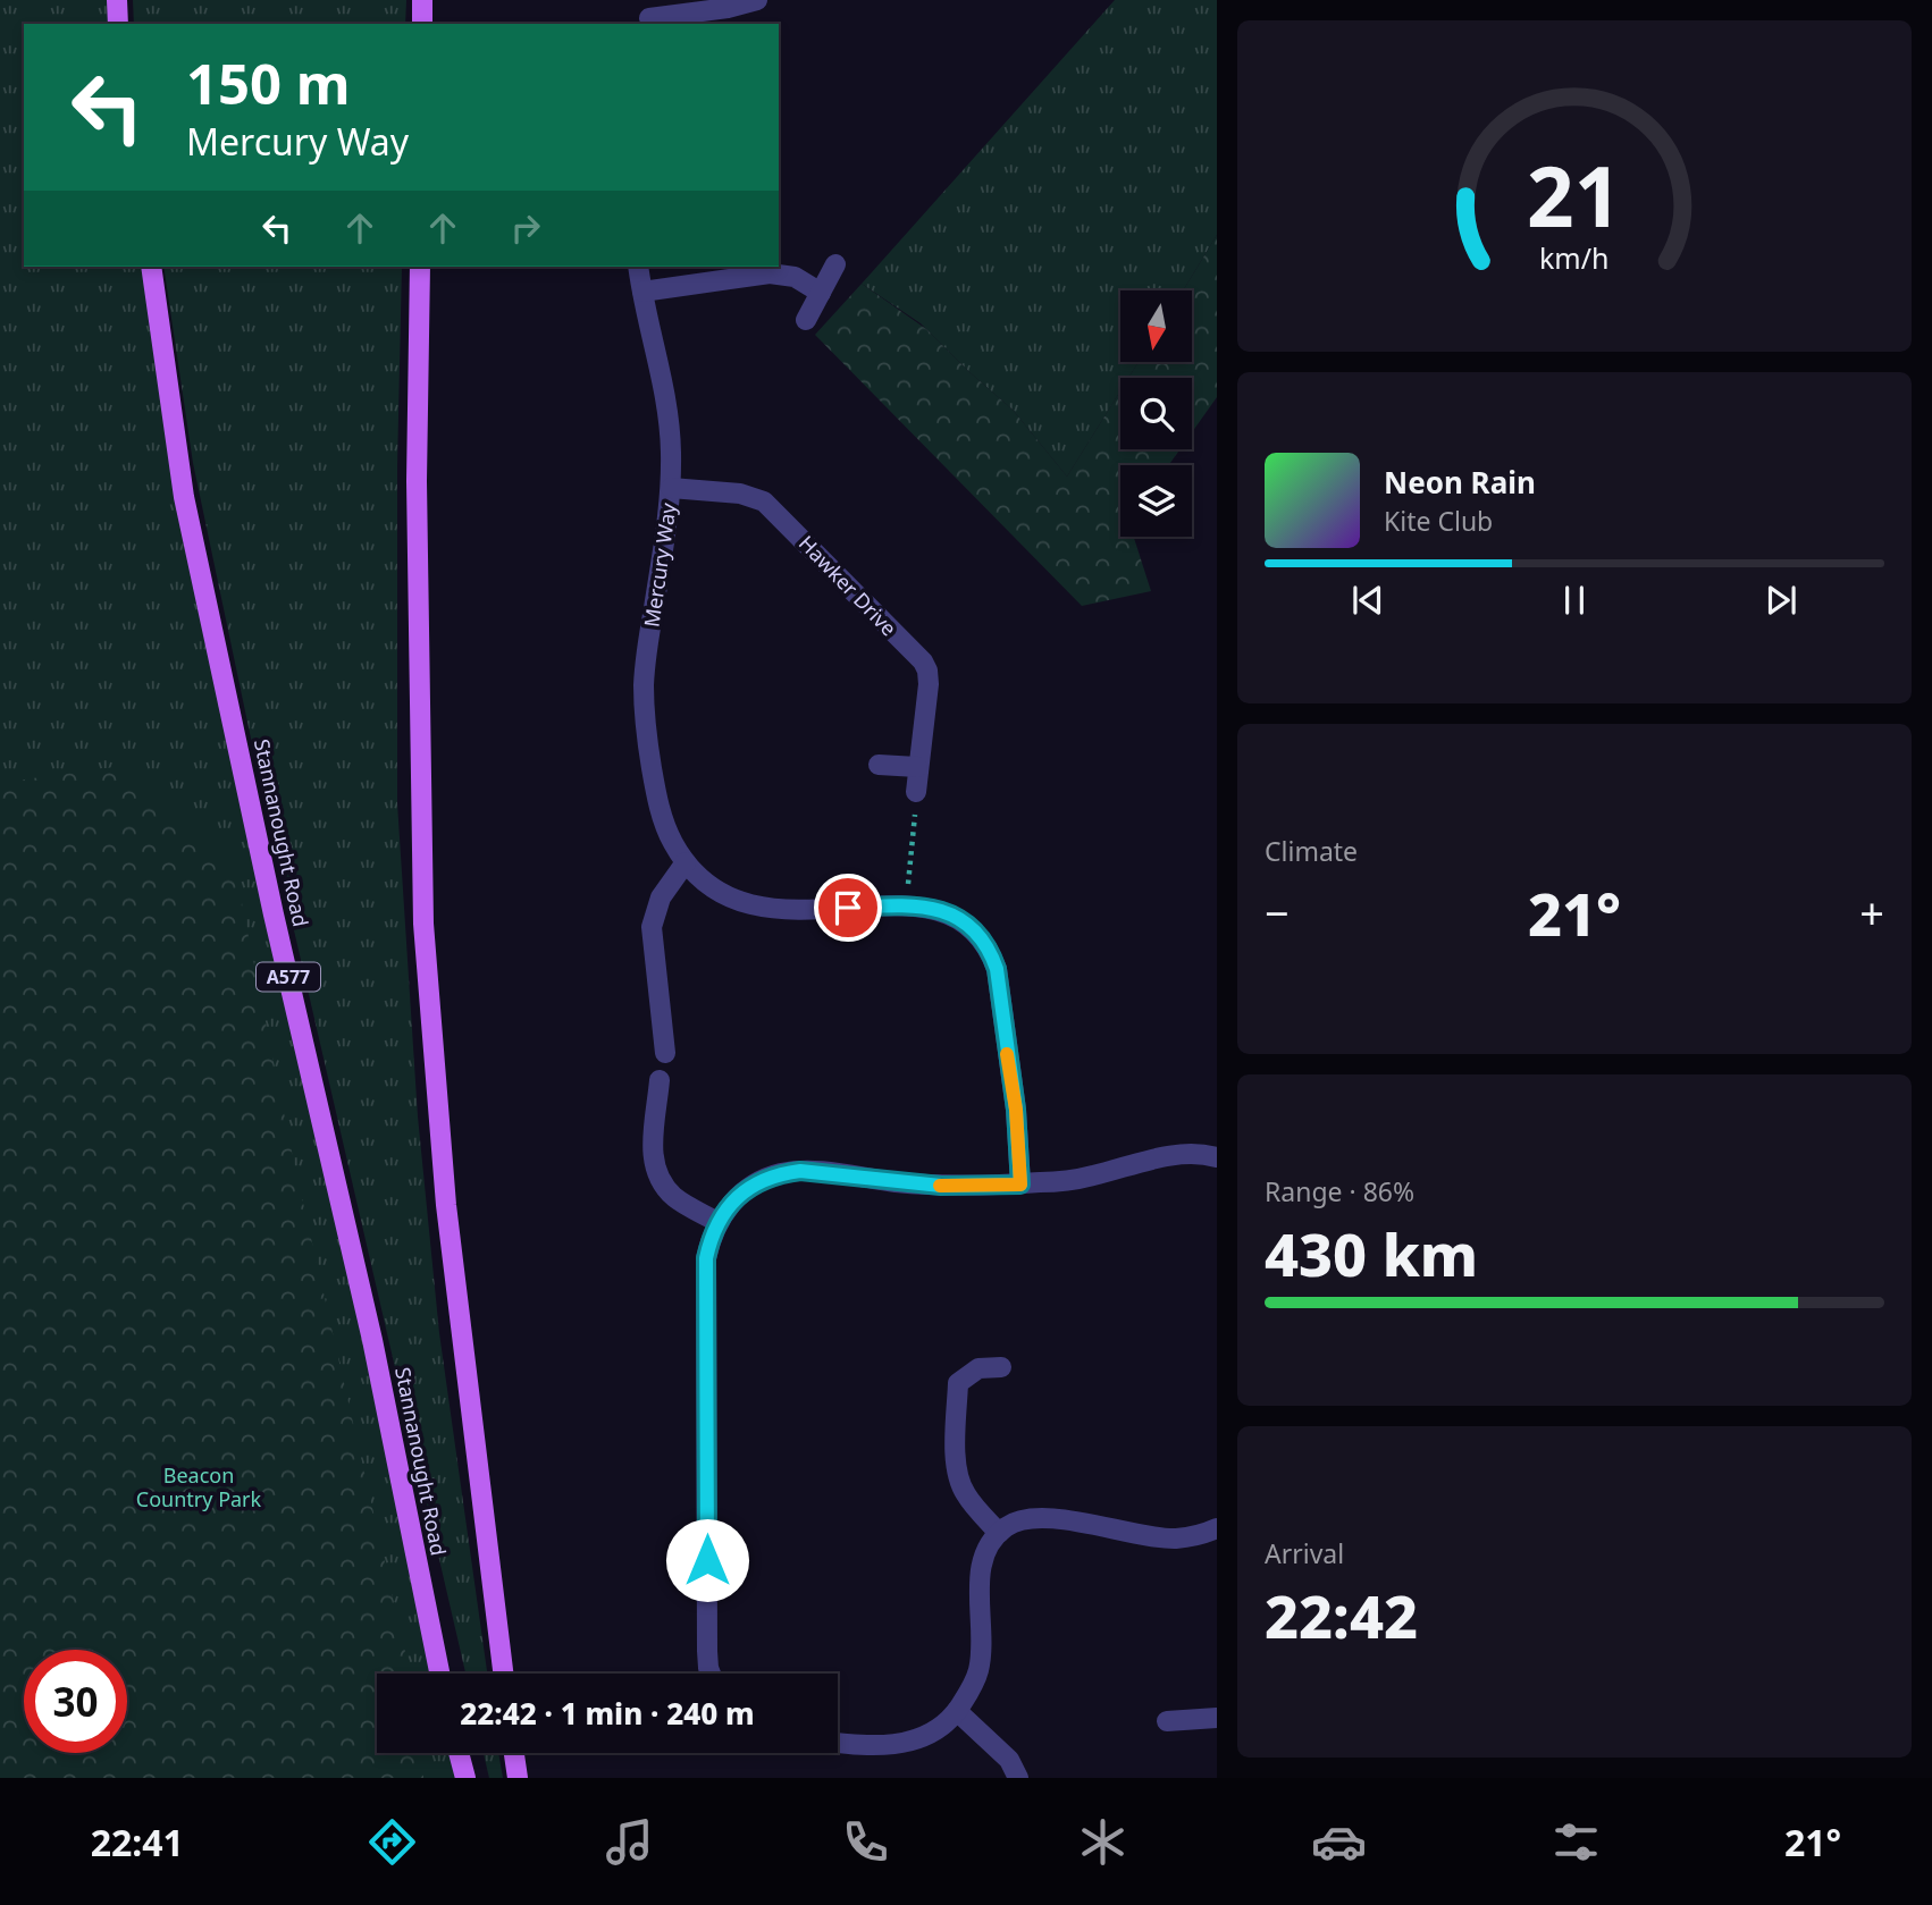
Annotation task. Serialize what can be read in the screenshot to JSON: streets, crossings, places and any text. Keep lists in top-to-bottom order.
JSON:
{
  "streets": {
    "main road": ["Stannanought Road", "A577"],
    "street": ["Mercury Way", "Hawker Drive"]
  },
  "crossings": [
    ["Mercury Way", "Hawker Drive"]
  ],
  "parks": ["Beacon Country Park"],
  "north": "bottom",
  "page": {
    "turn": ["150 m", "Mercury Way"],
    "song": ["Neon Rain", "Kite Club"],
    "tile": [
      "Climate",
      ["Range · 86%", "430 km"],
      ["Arrival", "22:42"]
    ],
    "heat": ["−", "21°", "+"],
    "limit": "30",
    "trip": "22:42 · 1 min · 240 m",
    "tabs": ["22:41", "21°"],
    "gauge": ["21", "km/h"]
  }
}
